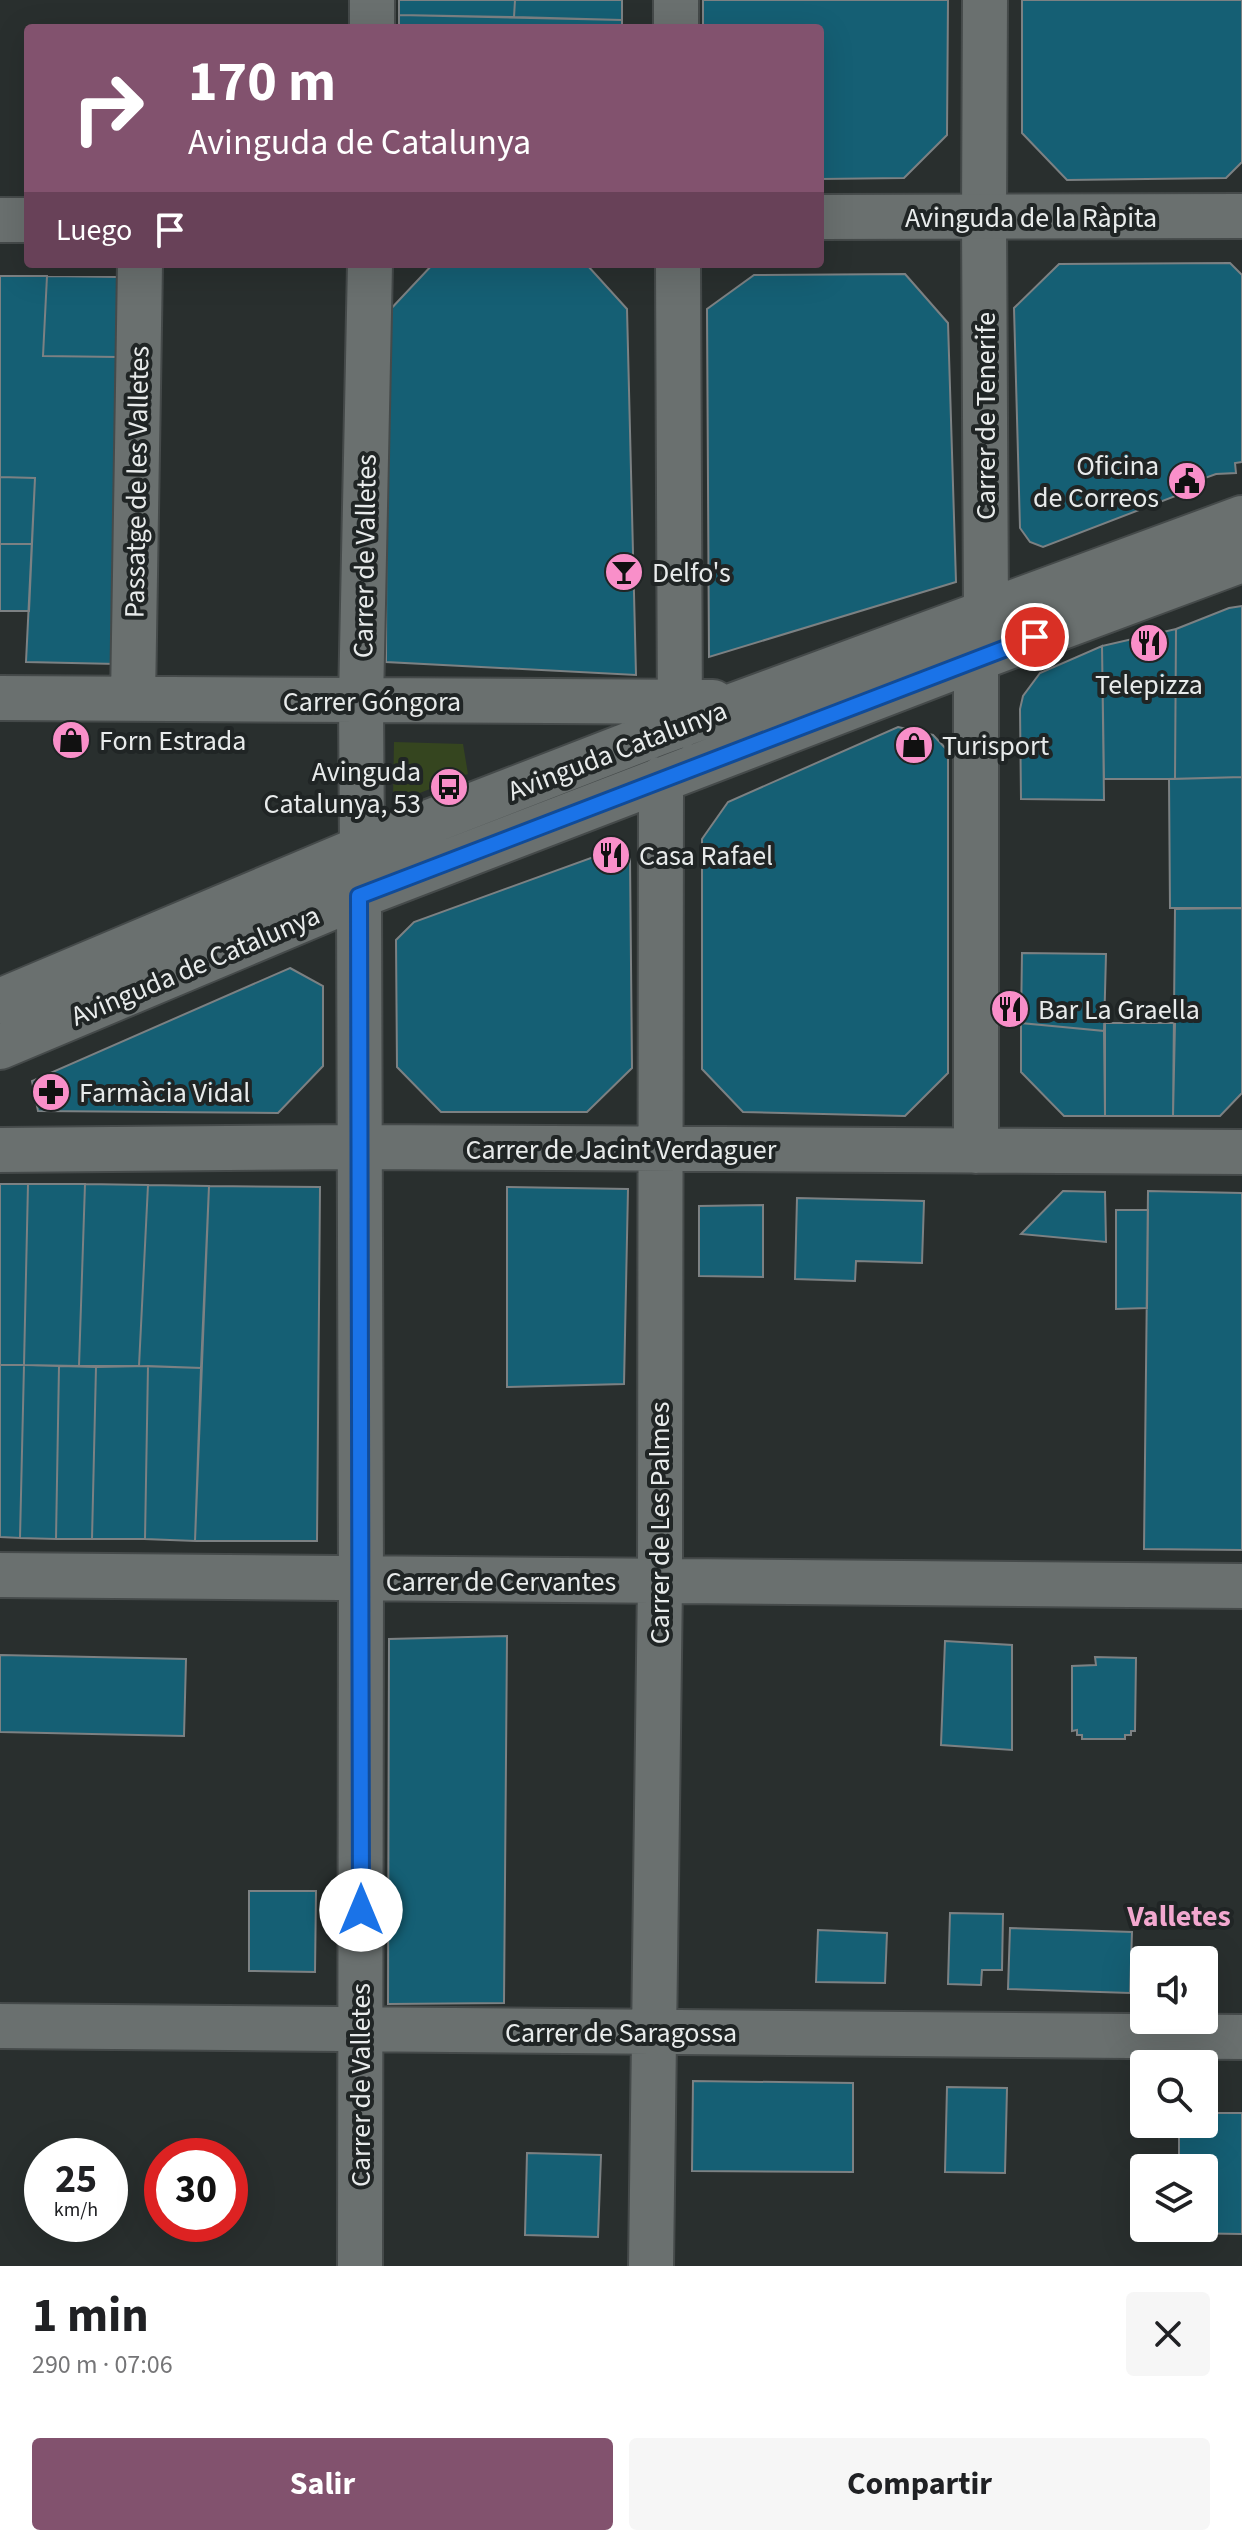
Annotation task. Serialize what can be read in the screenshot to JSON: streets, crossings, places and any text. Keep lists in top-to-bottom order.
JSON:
{
  "streets": {
    "street": [
      "Avinguda de la Ràpita",
      "Carrer de Tenerife",
      "Passatge de les Valletes",
      "Carrer de Valletes",
      "Carrer Góngora",
      "Avinguda Catalunya",
      "Avinguda de Catalunya",
      "Carrer de Jacint Verdaguer",
      "Carrer de Les Palmes",
      "Carrer de Cervantes",
      "Carrer de Saragossa"
    ]
  },
  "crossings": [
    ["Avinguda de la Ràpita", "Carrer de Tenerife"],
    ["Carrer de Tenerife", "Avinguda Catalunya"],
    ["Passatge de les Valletes", "Carrer Góngora"],
    ["Carrer de Valletes", "Carrer Góngora"],
    ["Carrer de Valletes", "Avinguda Catalunya"],
    ["Carrer de Valletes", "Avinguda de Catalunya"],
    ["Carrer de Valletes", "Carrer de Jacint Verdaguer"],
    ["Carrer de Valletes", "Carrer de Cervantes"],
    ["Carrer de Valletes", "Carrer de Saragossa"],
    ["Carrer Góngora", "Avinguda Catalunya"],
    ["Avinguda de Catalunya", "Carrer de Les Palmes"],
    ["Carrer de Jacint Verdaguer", "Carrer de Les Palmes"],
    ["Carrer de Les Palmes", "Carrer de Cervantes"],
    ["Carrer de Les Palmes", "Carrer de Saragossa"]
  ],
  "districts": ["Valletes"],
  "places": {
    "public building": ["Oficina de Correos"],
    "bar": ["Delfo's"],
    "restaurant": ["Telepizza", "Casa Rafael", "Bar La Graella"],
    "shop": ["Forn Estrada", "Turisport"],
    "bus stop": ["Avinguda Catalunya, 53"],
    "pharmacy": ["Farmàcia Vidal"]
  },
  "page": {
    "turn": ["170 m", "Avinguda de Catalunya"],
    "then": "Luego",
    "speed": "25 km/h",
    "limit": "30",
    "heading": ["1 min", "290 m · 07:06"],
    "buttons": ["Salir", "Compartir"]
  }
}
